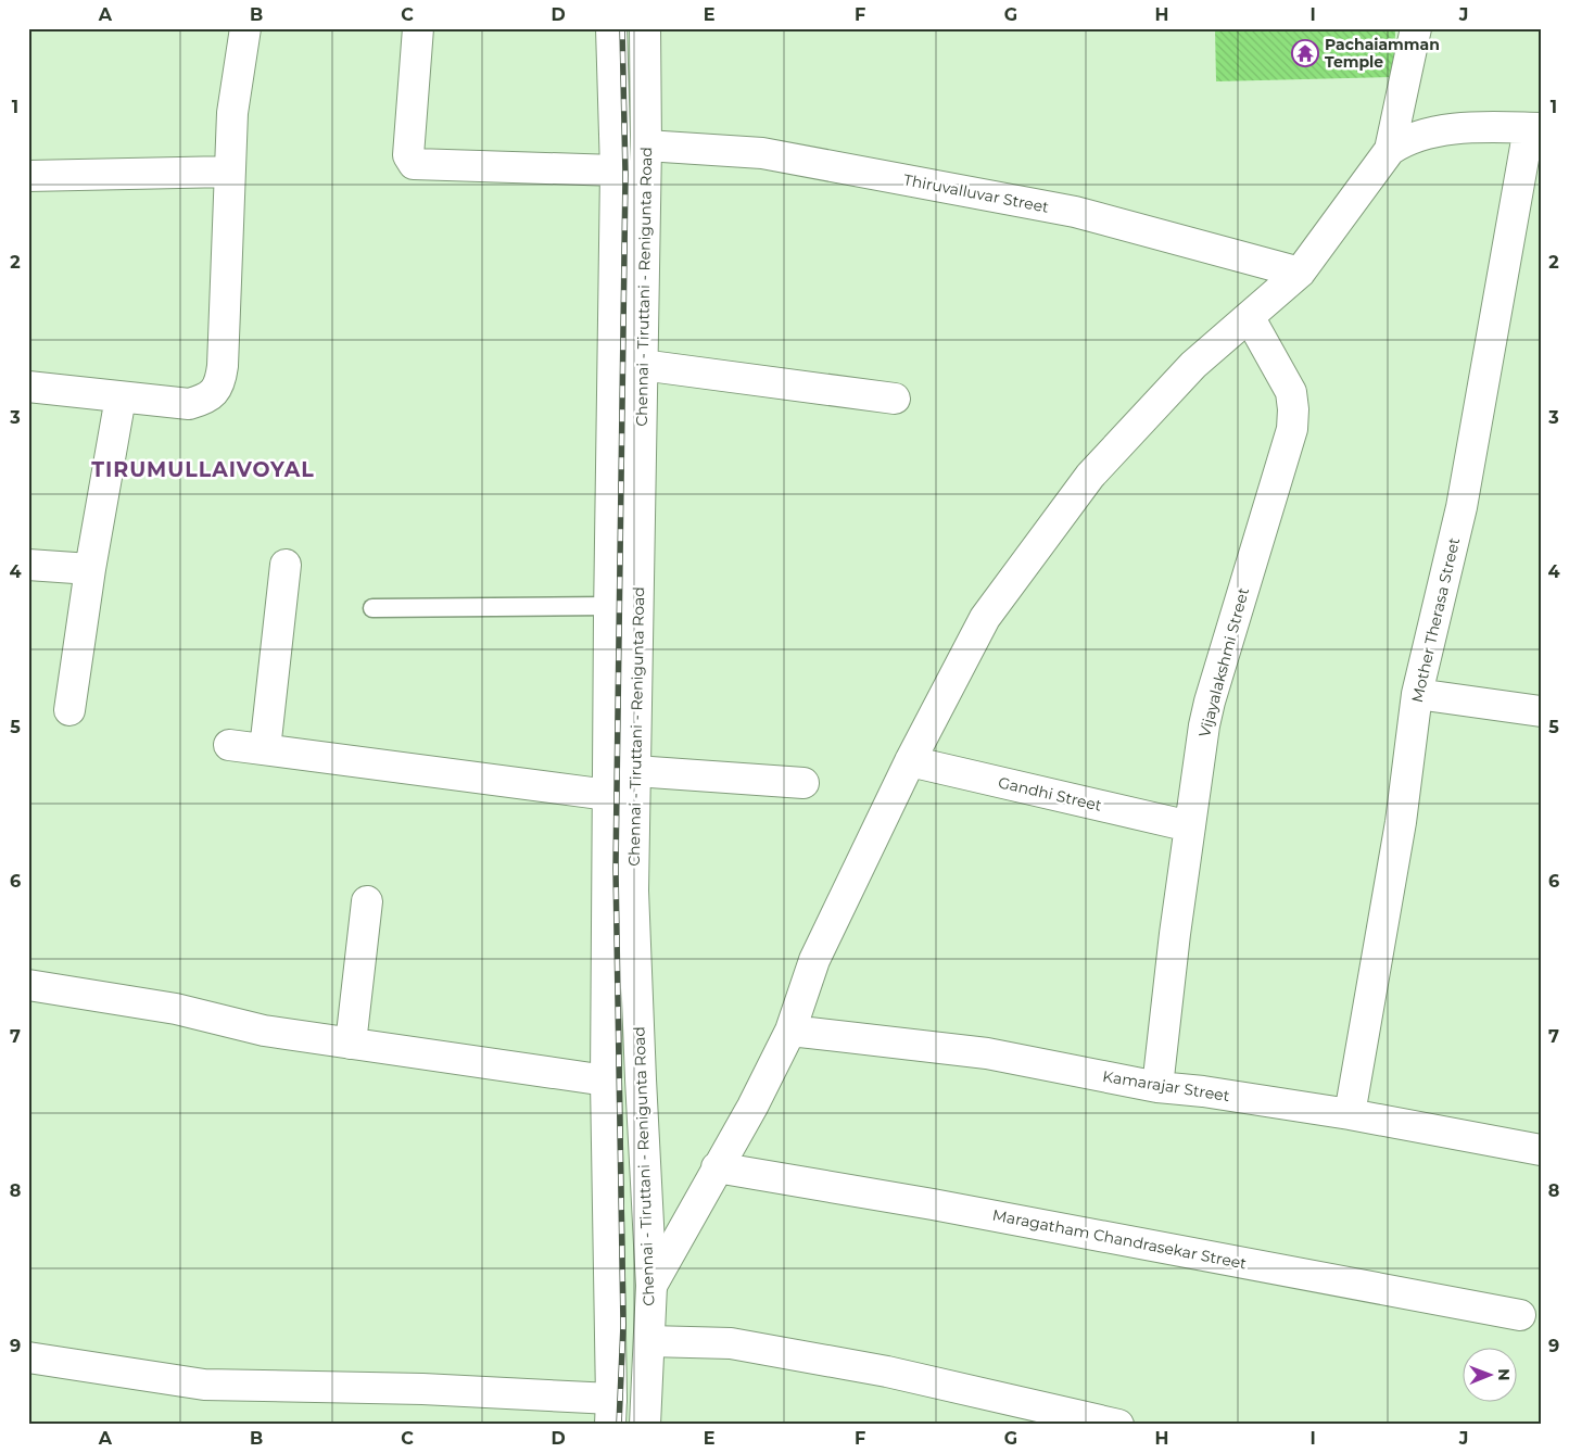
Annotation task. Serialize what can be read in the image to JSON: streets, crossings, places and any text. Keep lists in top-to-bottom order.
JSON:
{
  "streets": {
    "main road": [
      "Thiruvalluvar Street",
      "Chennai - Tiruttani - Renigunta Road",
      "Mother Therasa Street",
      "Vijayalakshmi Street",
      "Gandhi Street",
      "Kamarajar Street",
      "Maragatham Chandrasekar Street"
    ]
  },
  "crossings": [
    ["Thiruvalluvar Street", "Chennai - Tiruttani - Renigunta Road"],
    ["Mother Therasa Street", "Kamarajar Street"],
    ["Vijayalakshmi Street", "Gandhi Street"],
    ["Vijayalakshmi Street", "Kamarajar Street"]
  ],
  "districts": ["TIRUMULLAIVOYAL"],
  "places": {
    "temple": ["Pachaiamman Temple"]
  },
  "north": "right",
  "grid": {
    "columns": [
      "A",
      "B",
      "C",
      "D",
      "E",
      "F",
      "G",
      "H",
      "I",
      "J"
    ],
    "rows": [
      "1",
      "2",
      "3",
      "4",
      "5",
      "6",
      "7",
      "8",
      "9"
    ]
  }
}
